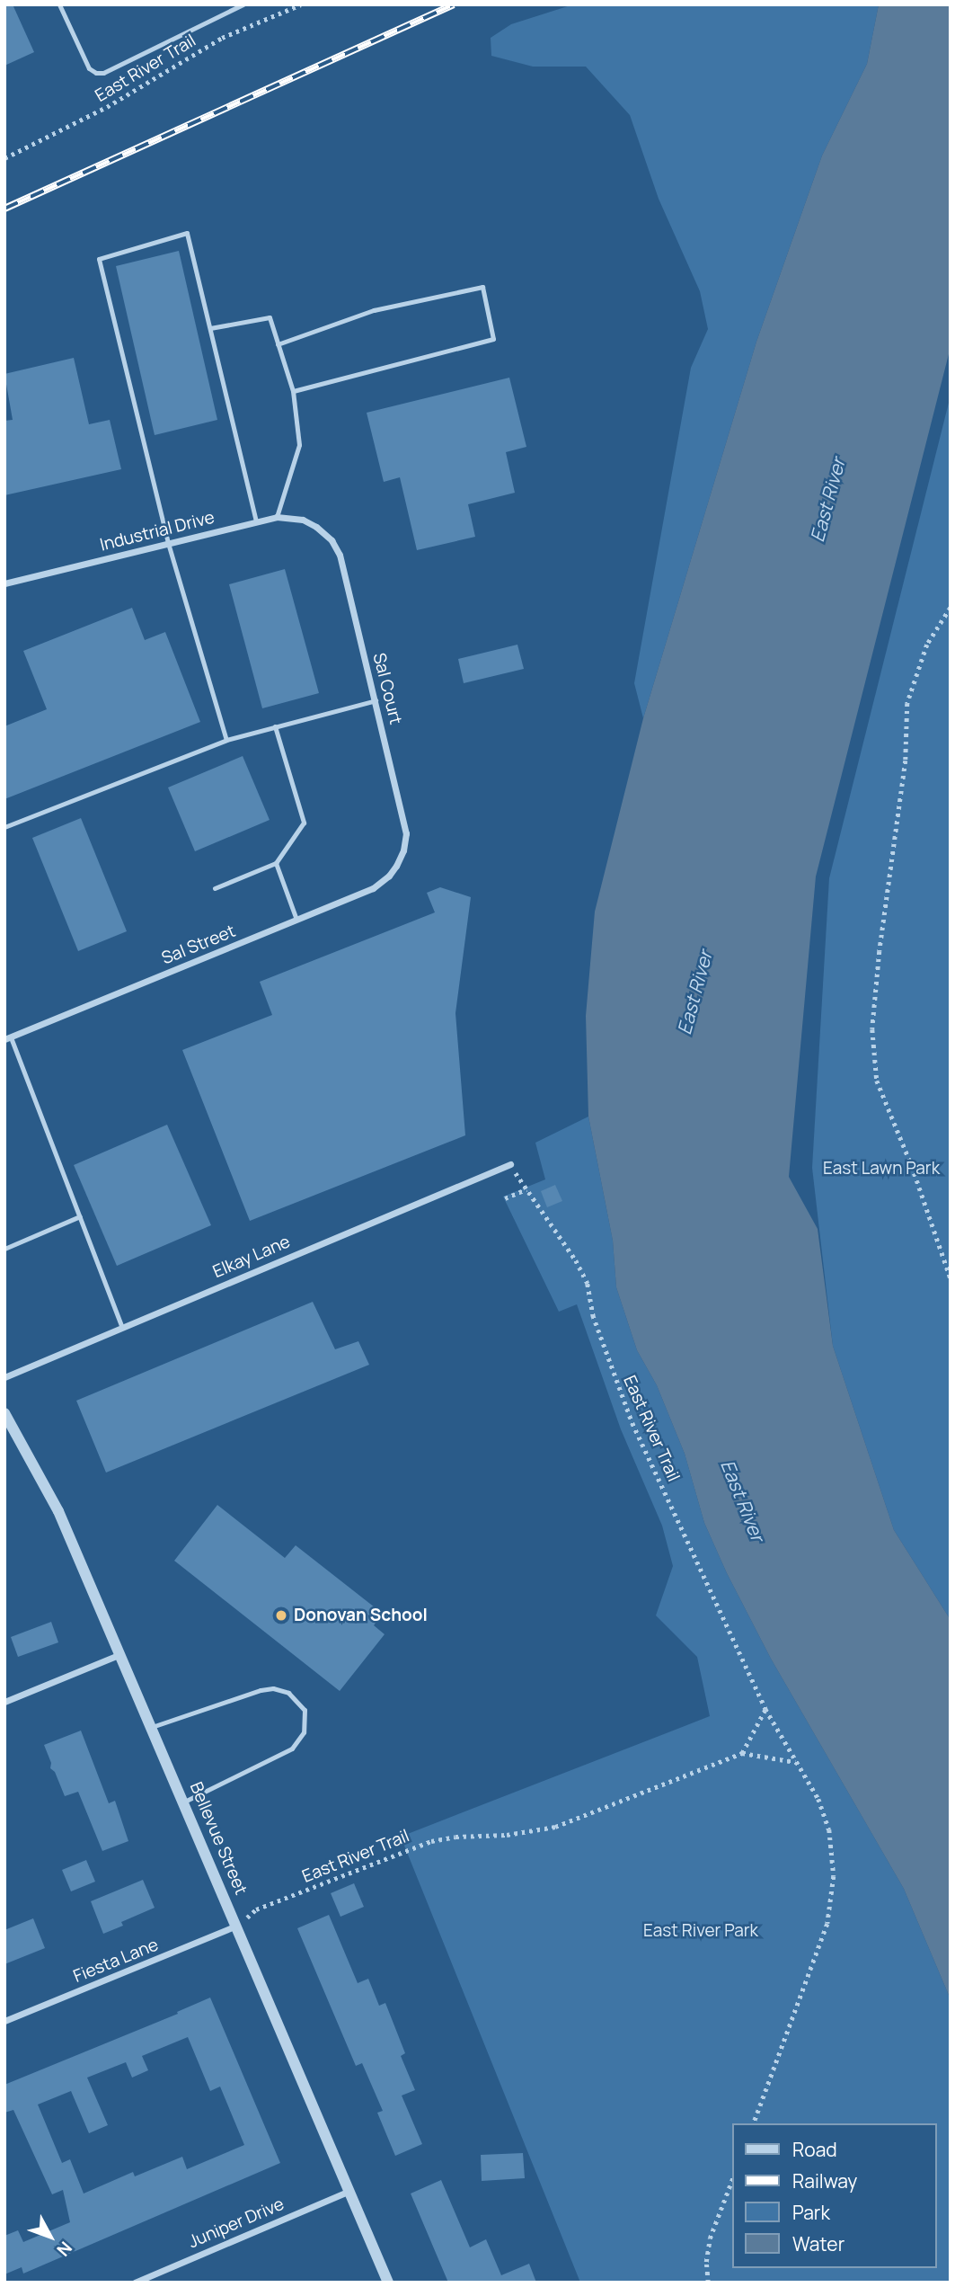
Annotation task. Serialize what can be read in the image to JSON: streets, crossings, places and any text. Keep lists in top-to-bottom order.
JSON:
{
  "streets": {
    "street": [
      "Industrial Drive",
      "Sal Court",
      "Sal Street",
      "Elkay Lane",
      "Bellevue Street",
      "Fiesta Lane",
      "Juniper Drive"
    ],
    "path": ["East River Trail"]
  },
  "crossings": [
    ["East River Trail", "Elkay Lane"],
    ["East River Trail", "Bellevue Street"],
    ["East River Trail", "Fiesta Lane"],
    ["Industrial Drive", "Sal Court"],
    ["Sal Court", "Sal Street"],
    ["Bellevue Street", "Fiesta Lane"],
    ["Bellevue Street", "Juniper Drive"]
  ],
  "water": ["East River"],
  "parks": ["East Lawn Park", "East River Park"],
  "places": ["Donovan School"],
  "legend": [
    "Road",
    "Railway",
    "Park",
    "Water"
  ],
  "north": "bottom right"
}
